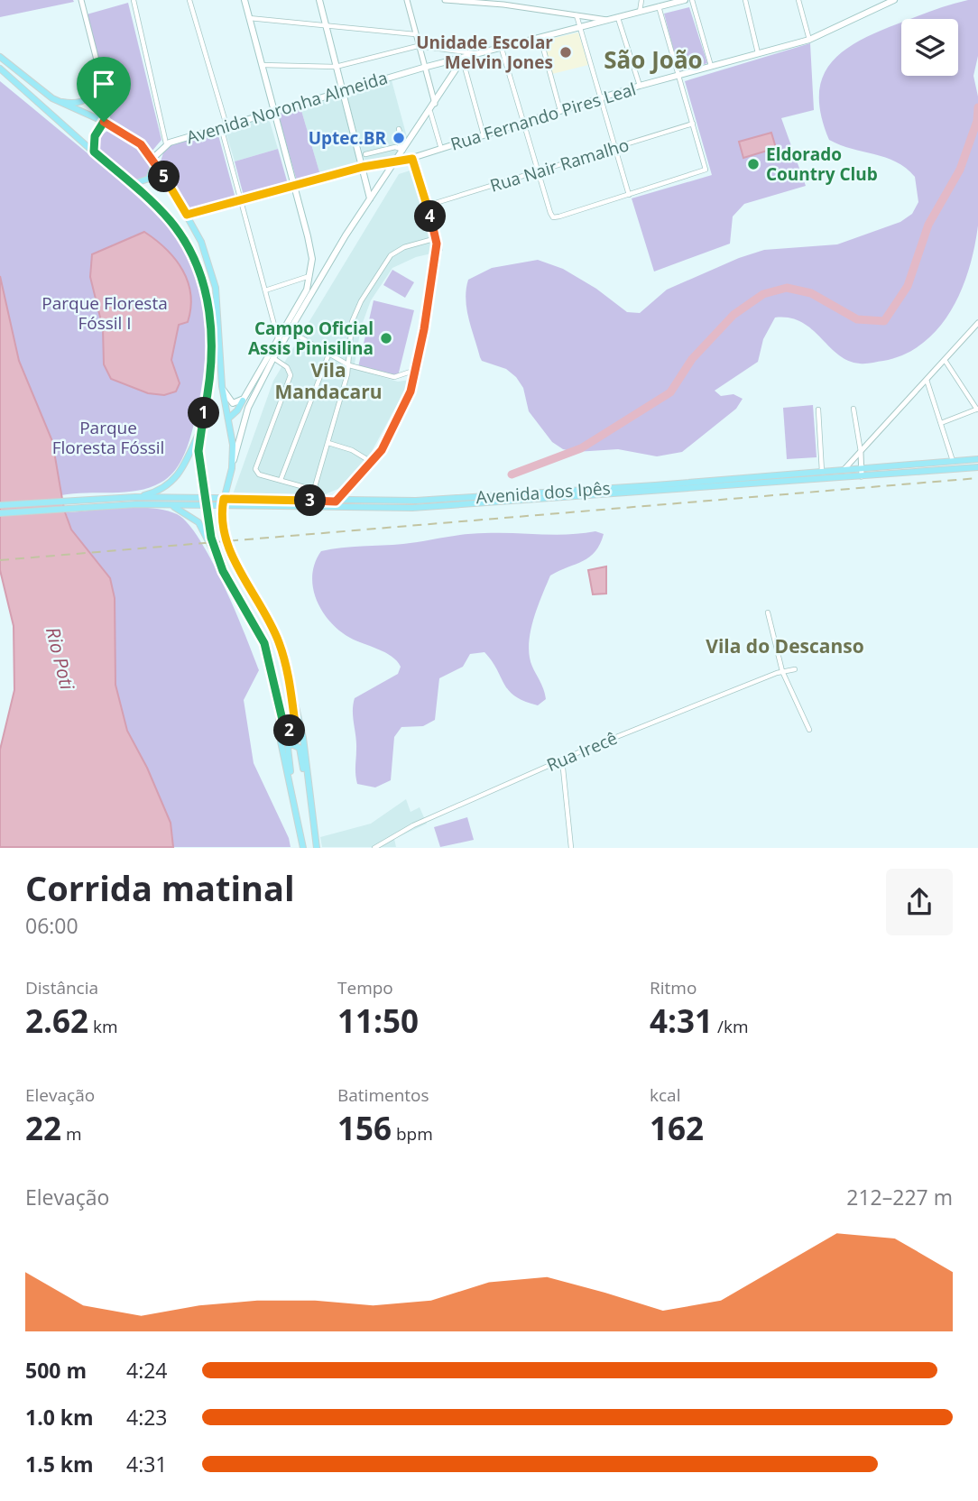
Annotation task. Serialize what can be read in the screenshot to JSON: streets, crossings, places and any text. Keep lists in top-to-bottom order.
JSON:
{
  "streets": {
    "main road": ["Avenida Noronha Almeida", "Rua Fernando Pires Leal", "Avenida dos Ipês"],
    "street": ["Rua Nair Ramalho", "Rua Irecê"]
  },
  "districts": ["São João", "Vila Mandacaru", "Vila do Descanso"],
  "water": ["Rio Poti"],
  "parks": ["Parque Floresta Fóssil I", "Parque Floresta Fóssil"],
  "places": [
    "Unidade Escolar Melvin Jones",
    "Uptec.BR",
    "Eldorado Country Club",
    "Campo Oficial Assis Pinisilina"
  ],
  "page": {
    "pins": [
      "5",
      "4",
      "1",
      "3",
      "2"
    ],
    "heading": ["Corrida matinal", "06:00"],
    "stats": [
      ["Distância", "2.62 km"],
      ["Tempo", "11:50"],
      ["Ritmo", "4:31 /km"],
      ["Elevação", "22 m"],
      ["Batimentos", "156 bpm"],
      ["kcal", "162"]
    ],
    "chart": ["Elevação", "212–227 m"],
    "list": [
      {
        "name": "500 m",
        "note": "4:24"
      },
      {
        "name": "1.0 km",
        "note": "4:23"
      },
      {
        "name": "1.5 km",
        "note": "4:31"
      }
    ]
  }
}
